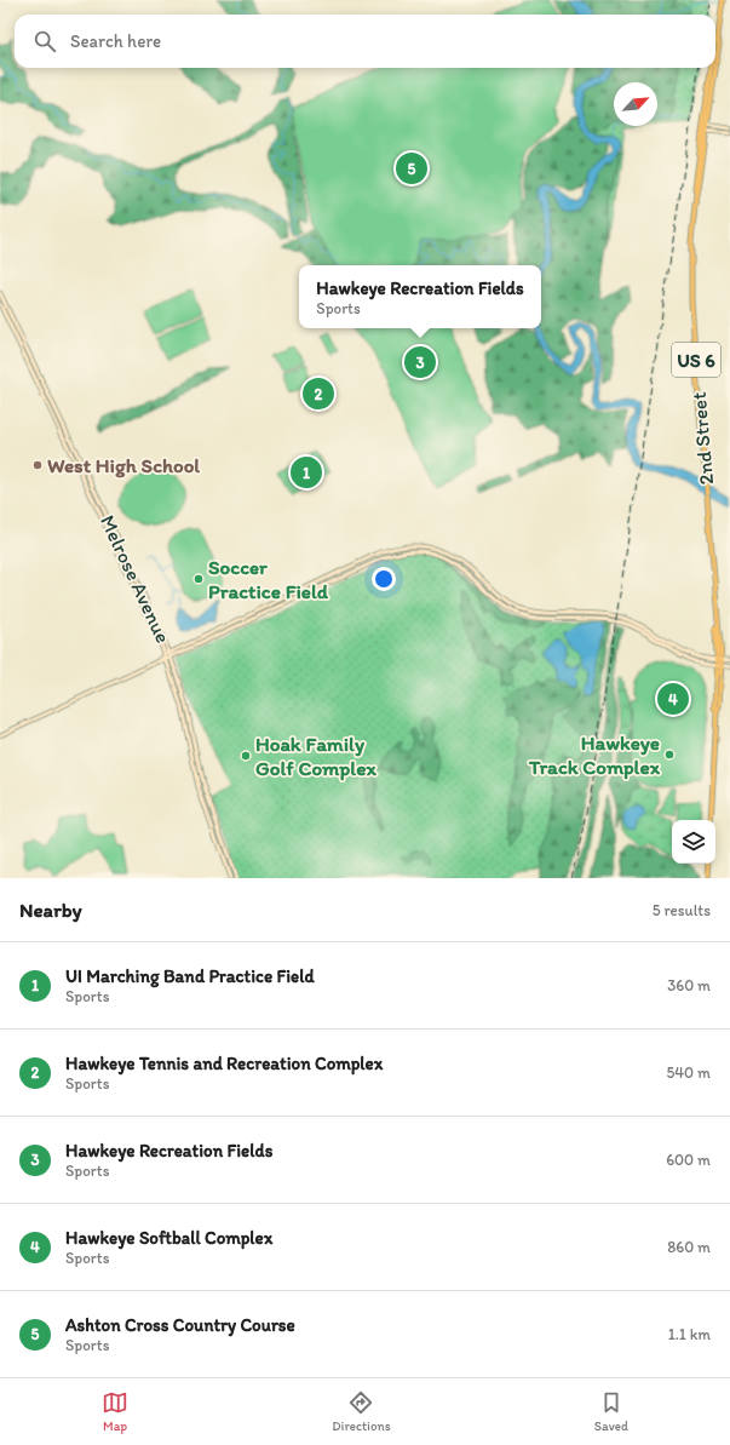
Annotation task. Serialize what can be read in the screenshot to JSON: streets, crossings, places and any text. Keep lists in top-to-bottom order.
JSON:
{
  "streets": {
    "main road": ["US 6", "2nd Street", "Melrose Avenue"]
  },
  "places": [
    "West High School",
    "Soccer Practice Field",
    "Hawkeye Track Complex",
    "Hoak Family Golf Complex"
  ],
  "north": "top right",
  "page": {
    "search": "Search here",
    "pins": [
      "5",
      "3",
      "2",
      "1",
      "4"
    ],
    "popup": ["Hawkeye Recreation Fields", "Sports"],
    "heading": ["Nearby", "5 results"],
    "list": [
      {
        "mark": "1",
        "name": "UI Marching Band Practice Field",
        "note": "Sports",
        "value": "360 m"
      },
      {
        "mark": "2",
        "name": "Hawkeye Tennis and Recreation Complex",
        "note": "Sports",
        "value": "540 m"
      },
      {
        "mark": "3",
        "name": "Hawkeye Recreation Fields",
        "note": "Sports",
        "value": "600 m"
      },
      {
        "mark": "4",
        "name": "Hawkeye Softball Complex",
        "note": "Sports",
        "value": "860 m"
      },
      {
        "mark": "5",
        "name": "Ashton Cross Country Course",
        "note": "Sports",
        "value": "1.1 km"
      }
    ],
    "nav": ["Map", "Directions", "Saved"]
  }
}
